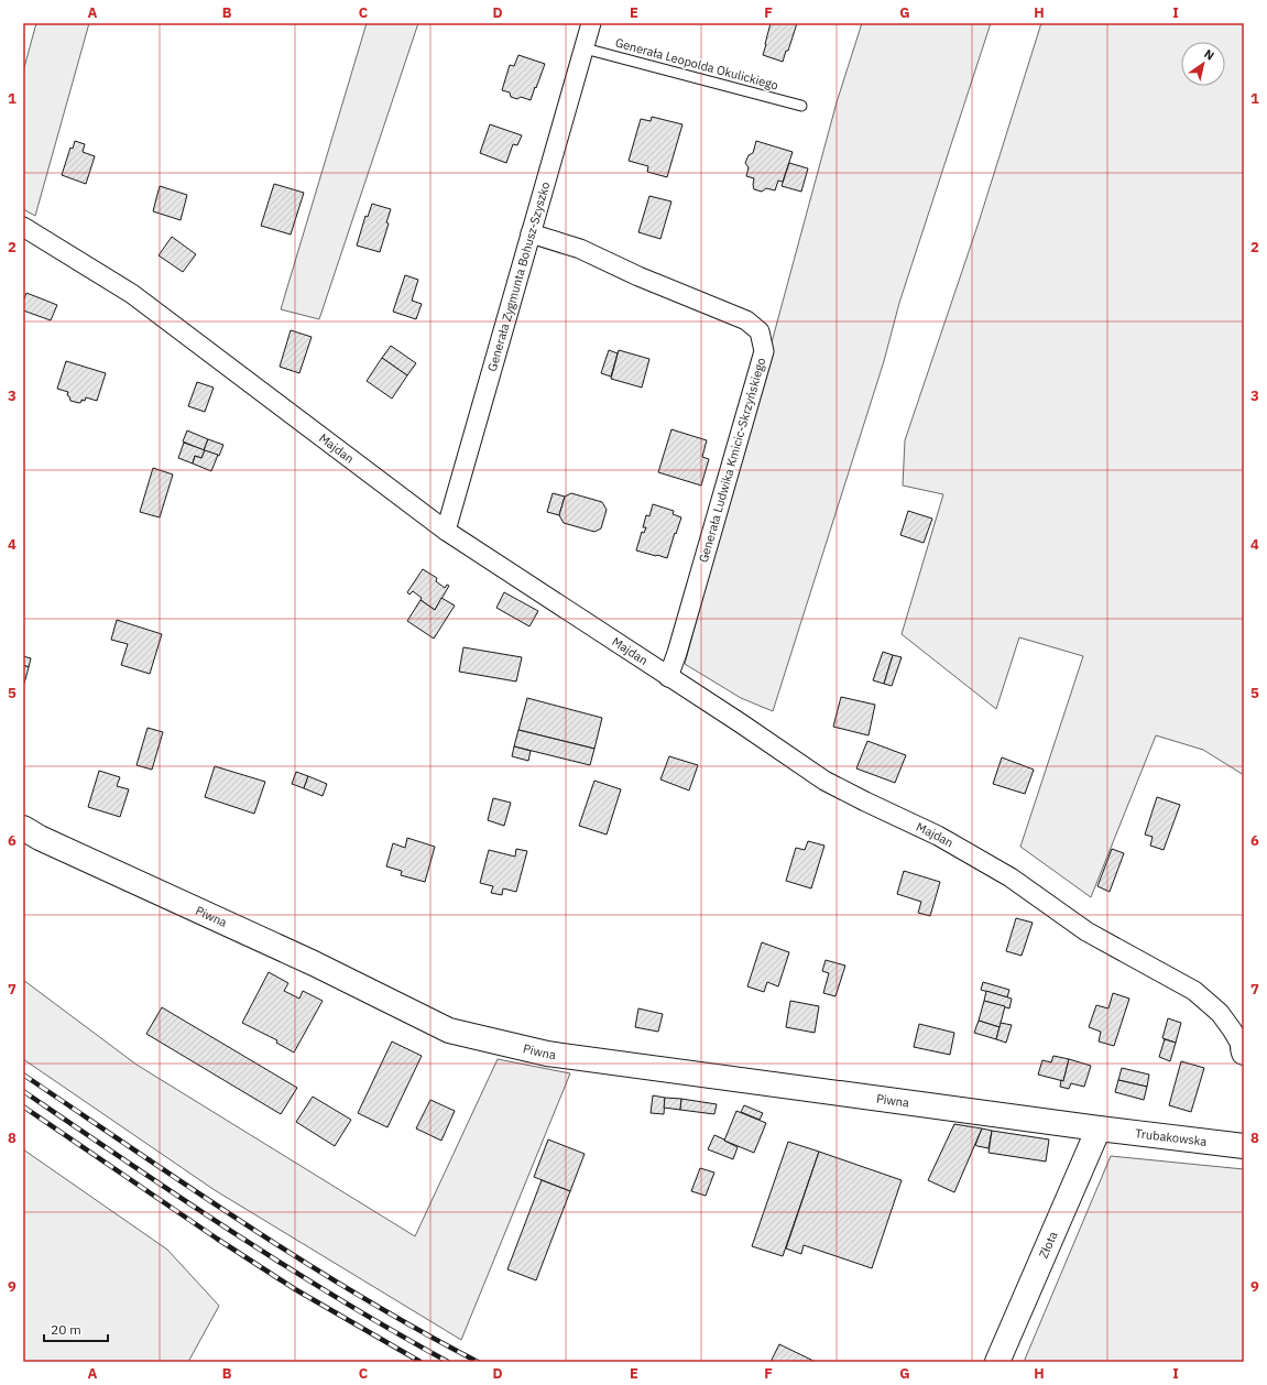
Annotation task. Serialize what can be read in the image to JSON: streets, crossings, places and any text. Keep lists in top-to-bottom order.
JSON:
{
  "streets": {
    "street": [
      "Generała Zygmunta Bohusz-Szyszko",
      "Majdan",
      "Generała Ludwika Kmicic-Skrzyńskiego",
      "Piwna",
      "Trubakowska",
      "Złota"
    ],
    "lane": ["Generała Leopolda Okulickiego"]
  },
  "crossings": [
    ["Generała Leopolda Okulickiego", "Generała Zygmunta Bohusz-Szyszko"],
    ["Generała Zygmunta Bohusz-Szyszko", "Majdan"],
    ["Generała Zygmunta Bohusz-Szyszko", "Generała Ludwika Kmicic-Skrzyńskiego"],
    ["Majdan", "Generała Ludwika Kmicic-Skrzyńskiego"],
    ["Piwna", "Trubakowska"],
    ["Piwna", "Złota"],
    ["Trubakowska", "Złota"]
  ],
  "scale_bar": "20 m",
  "north": "top right",
  "grid": {
    "columns": [
      "A",
      "B",
      "C",
      "D",
      "E",
      "F",
      "G",
      "H",
      "I"
    ],
    "rows": [
      "1",
      "2",
      "3",
      "4",
      "5",
      "6",
      "7",
      "8",
      "9"
    ]
  }
}
